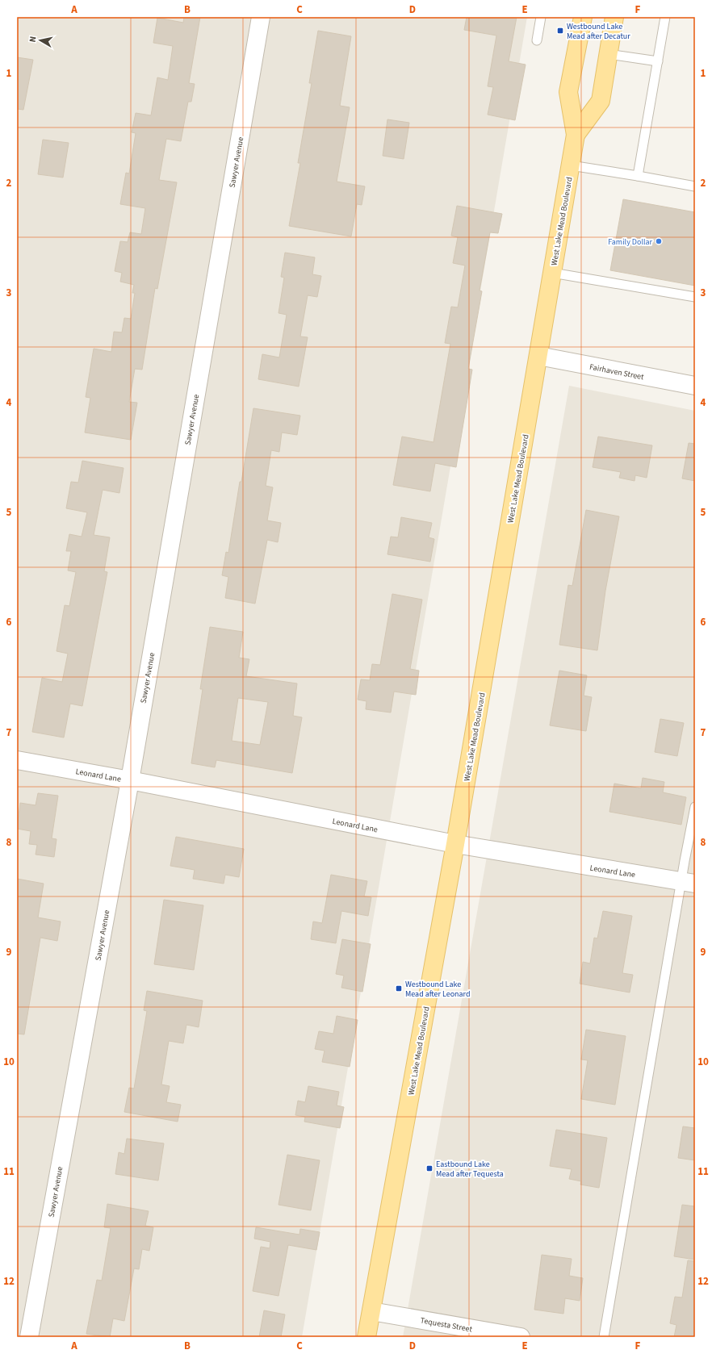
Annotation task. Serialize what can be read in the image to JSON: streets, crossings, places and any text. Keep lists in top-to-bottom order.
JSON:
{
  "streets": {
    "main road": ["West Lake Mead Boulevard"],
    "street": [
      "Sawyer Avenue",
      "Fairhaven Street",
      "Leonard Lane",
      "Tequesta Street"
    ]
  },
  "crossings": [
    ["Sawyer Avenue", "Leonard Lane"],
    ["West Lake Mead Boulevard", "Fairhaven Street"],
    ["West Lake Mead Boulevard", "Leonard Lane"],
    ["West Lake Mead Boulevard", "Tequesta Street"]
  ],
  "places": {
    "transit": ["Westbound Lake Mead after Decatur", "Westbound Lake Mead after Leonard", "Eastbound Lake Mead after Tequesta"],
    "other": ["Family Dollar"]
  },
  "north": "left",
  "grid": {
    "columns": [
      "A",
      "B",
      "C",
      "D",
      "E",
      "F"
    ],
    "rows": [
      "1",
      "2",
      "3",
      "4",
      "5",
      "6",
      "7",
      "8",
      "9",
      "10",
      "11",
      "12"
    ]
  }
}
